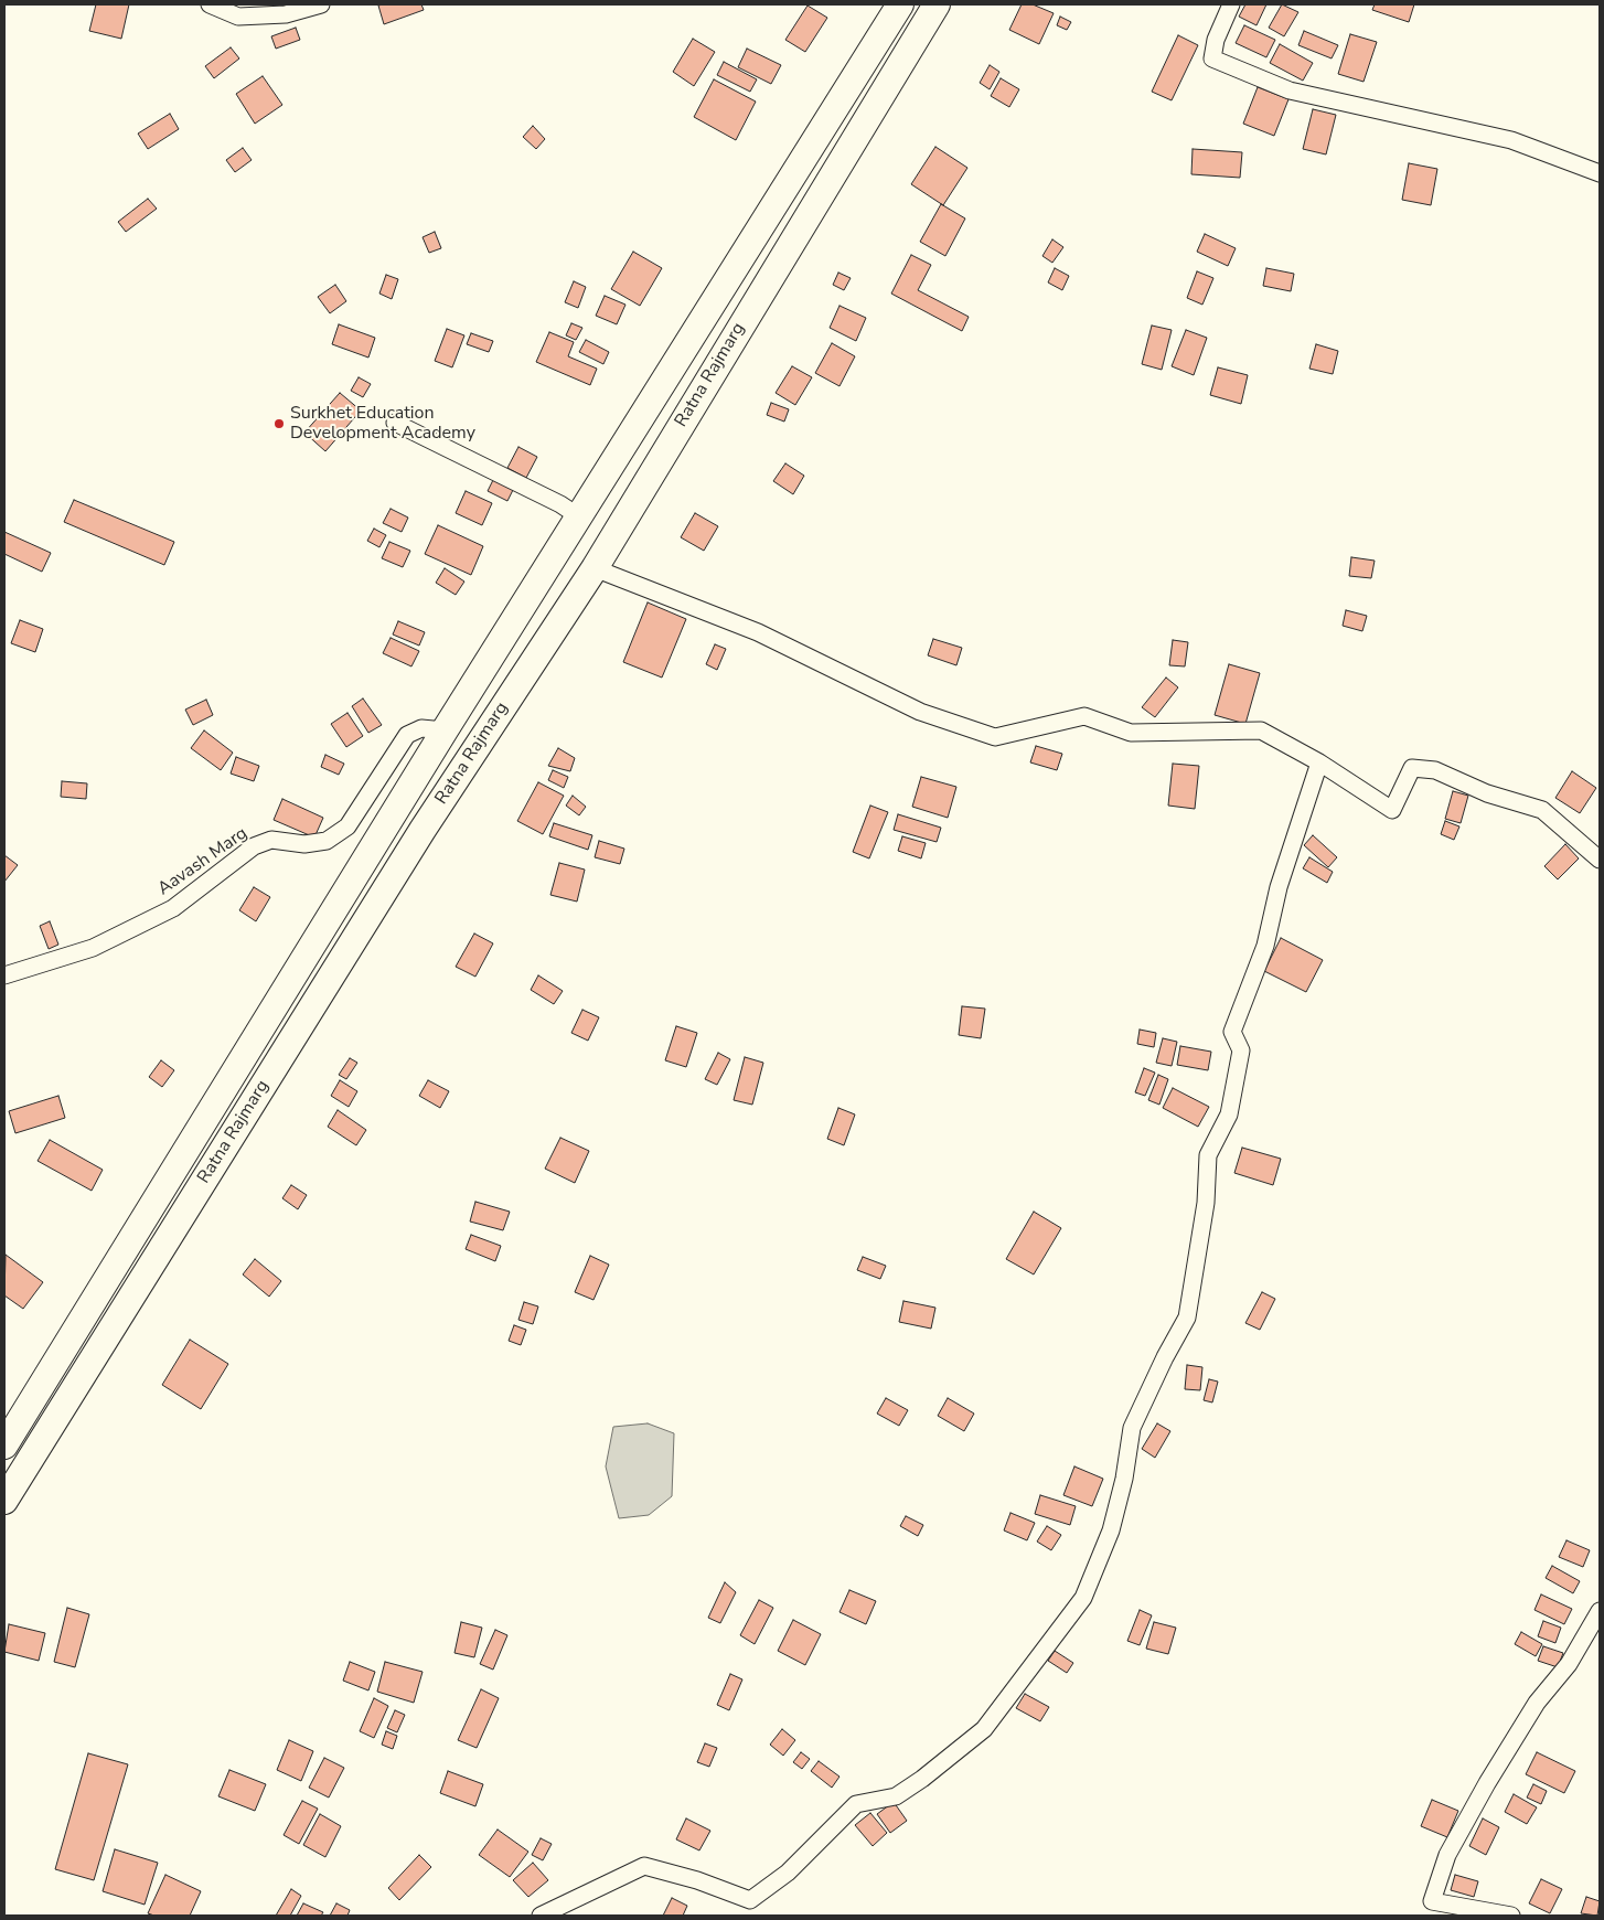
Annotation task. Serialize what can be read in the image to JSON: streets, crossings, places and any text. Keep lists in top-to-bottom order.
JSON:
{
  "streets": {
    "main road": ["Ratna Rajmarg"],
    "street": ["Aavash Marg"]
  },
  "crossings": [
    ["Ratna Rajmarg", "Aavash Marg"]
  ],
  "places": ["Surkhet Education Development Academy"]
}
